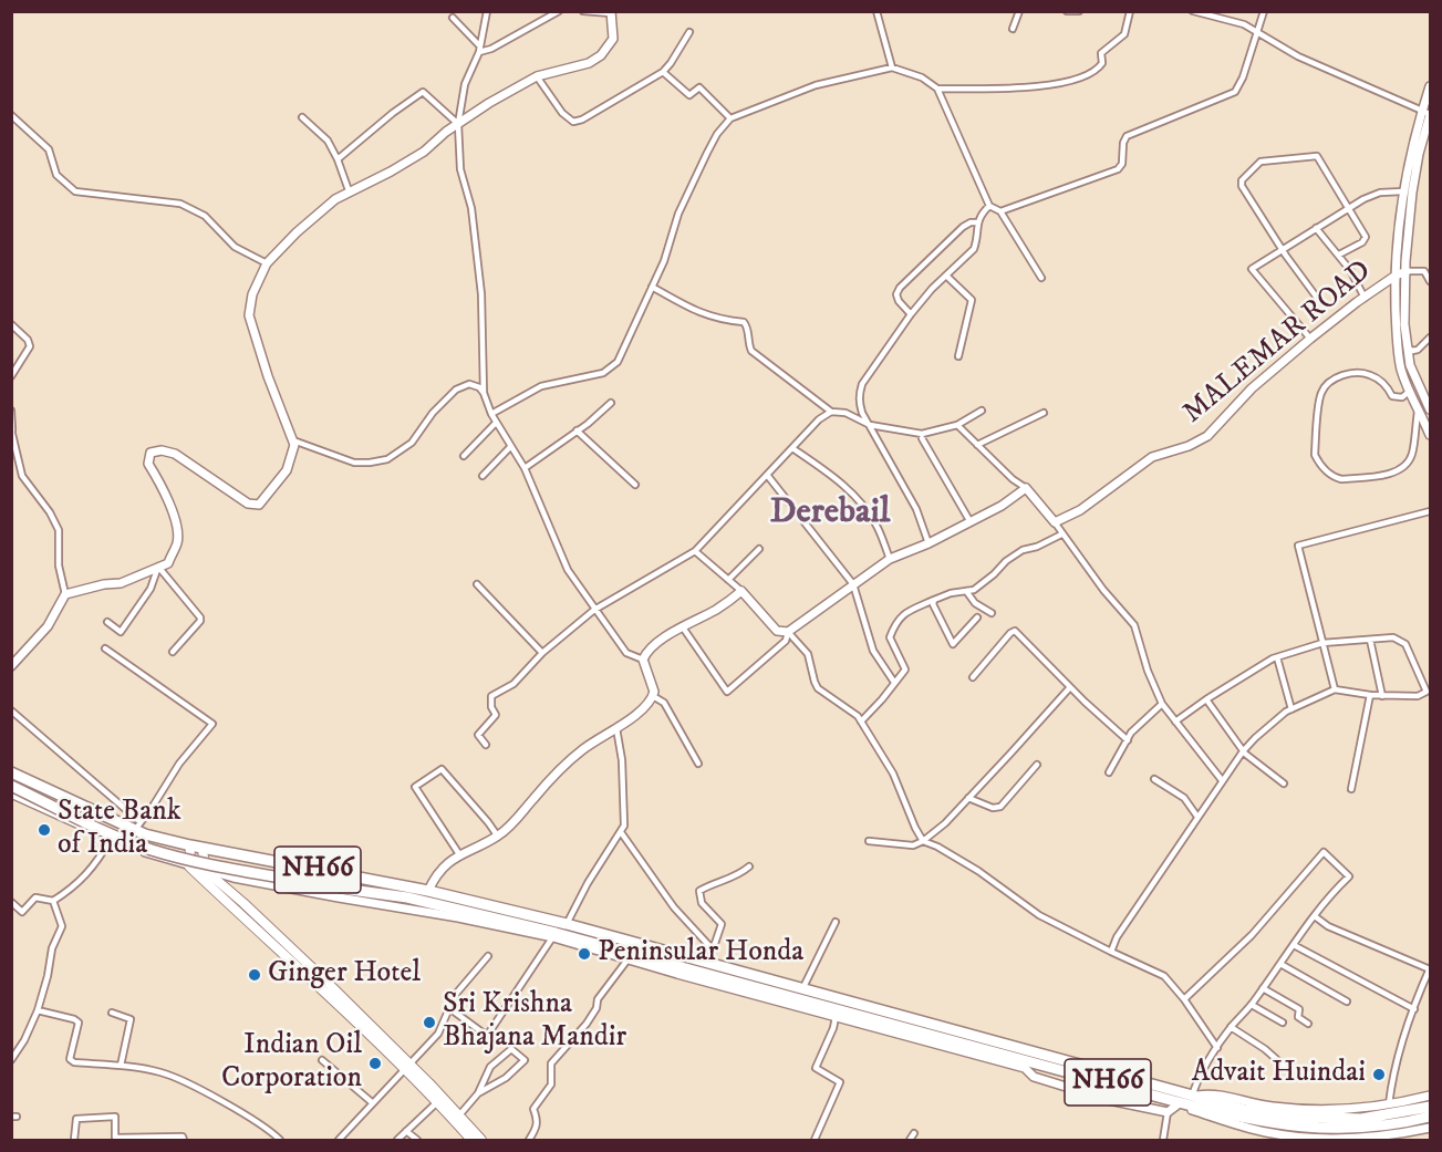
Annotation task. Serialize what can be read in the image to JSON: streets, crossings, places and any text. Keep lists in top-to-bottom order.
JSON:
{
  "streets": {
    "highway": ["NH66"],
    "street": ["MALEMAR ROAD"]
  },
  "districts": ["Derebail"],
  "places": [
    "State Bank of India",
    "Peninsular Honda",
    "Ginger Hotel",
    "Sri Krishna Bhajana Mandir",
    "Indian Oil Corporation",
    "Advait Huindai"
  ]
}
